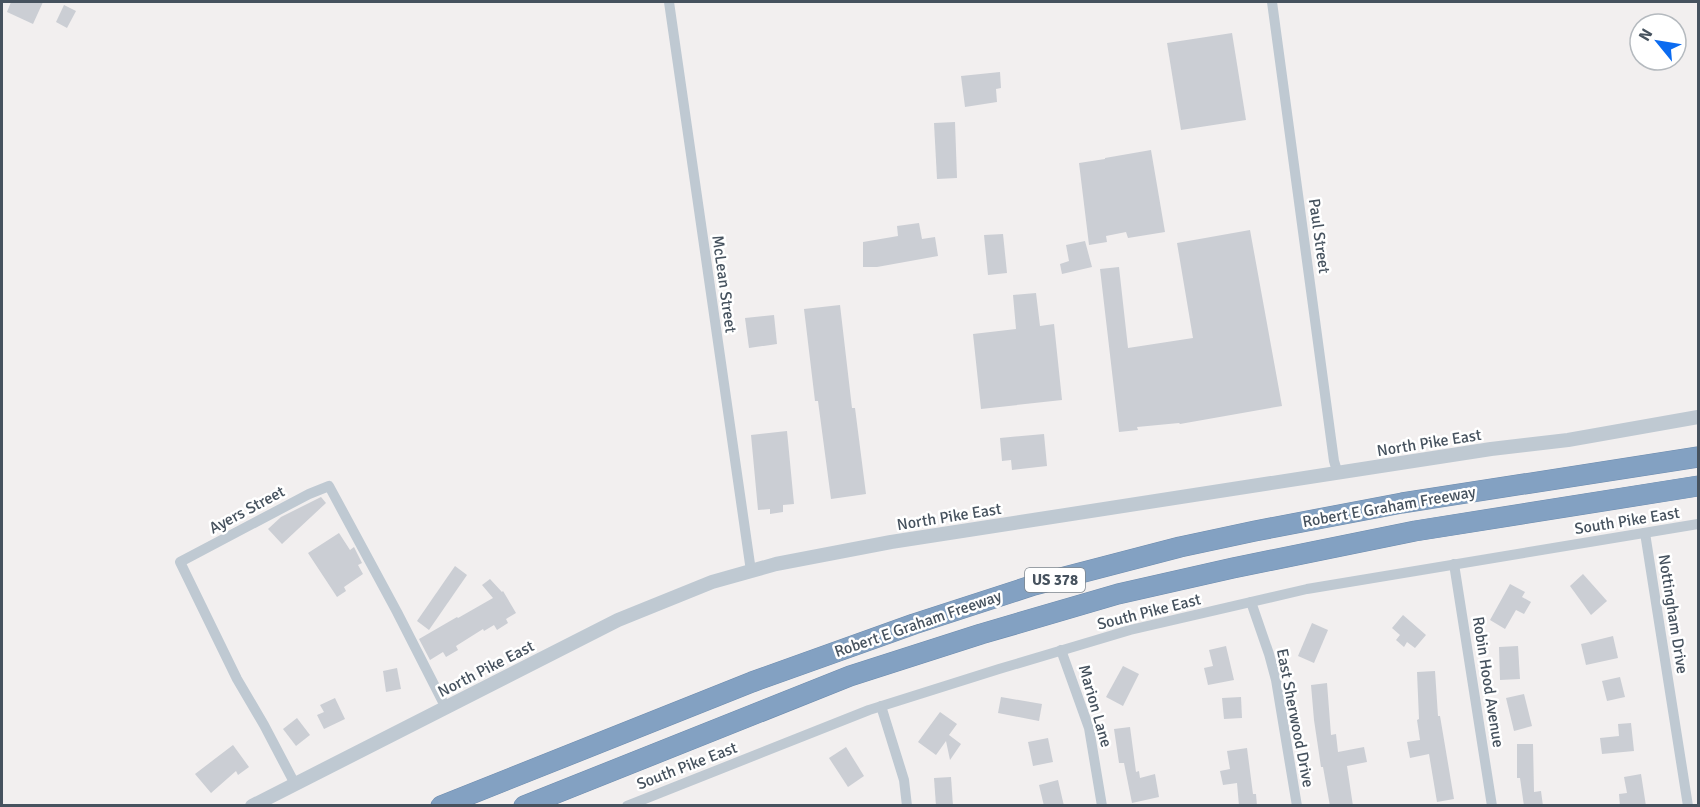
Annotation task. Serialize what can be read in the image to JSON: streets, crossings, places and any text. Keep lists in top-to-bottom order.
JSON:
{
  "streets": {
    "highway": ["Robert E Graham Freeway", "US 378"],
    "street": [
      "Paul Street",
      "McLean Street",
      "North Pike East",
      "Ayers Street",
      "South Pike East",
      "Nottingham Drive",
      "Robin Hood Avenue",
      "Marion Lane",
      "East Sherwood Drive"
    ]
  },
  "crossings": [
    ["Paul Street", "North Pike East"],
    ["McLean Street", "North Pike East"],
    ["North Pike East", "Ayers Street"],
    ["South Pike East", "Nottingham Drive"],
    ["South Pike East", "Robin Hood Avenue"],
    ["South Pike East", "Marion Lane"],
    ["South Pike East", "East Sherwood Drive"]
  ],
  "north": "top left"
}
